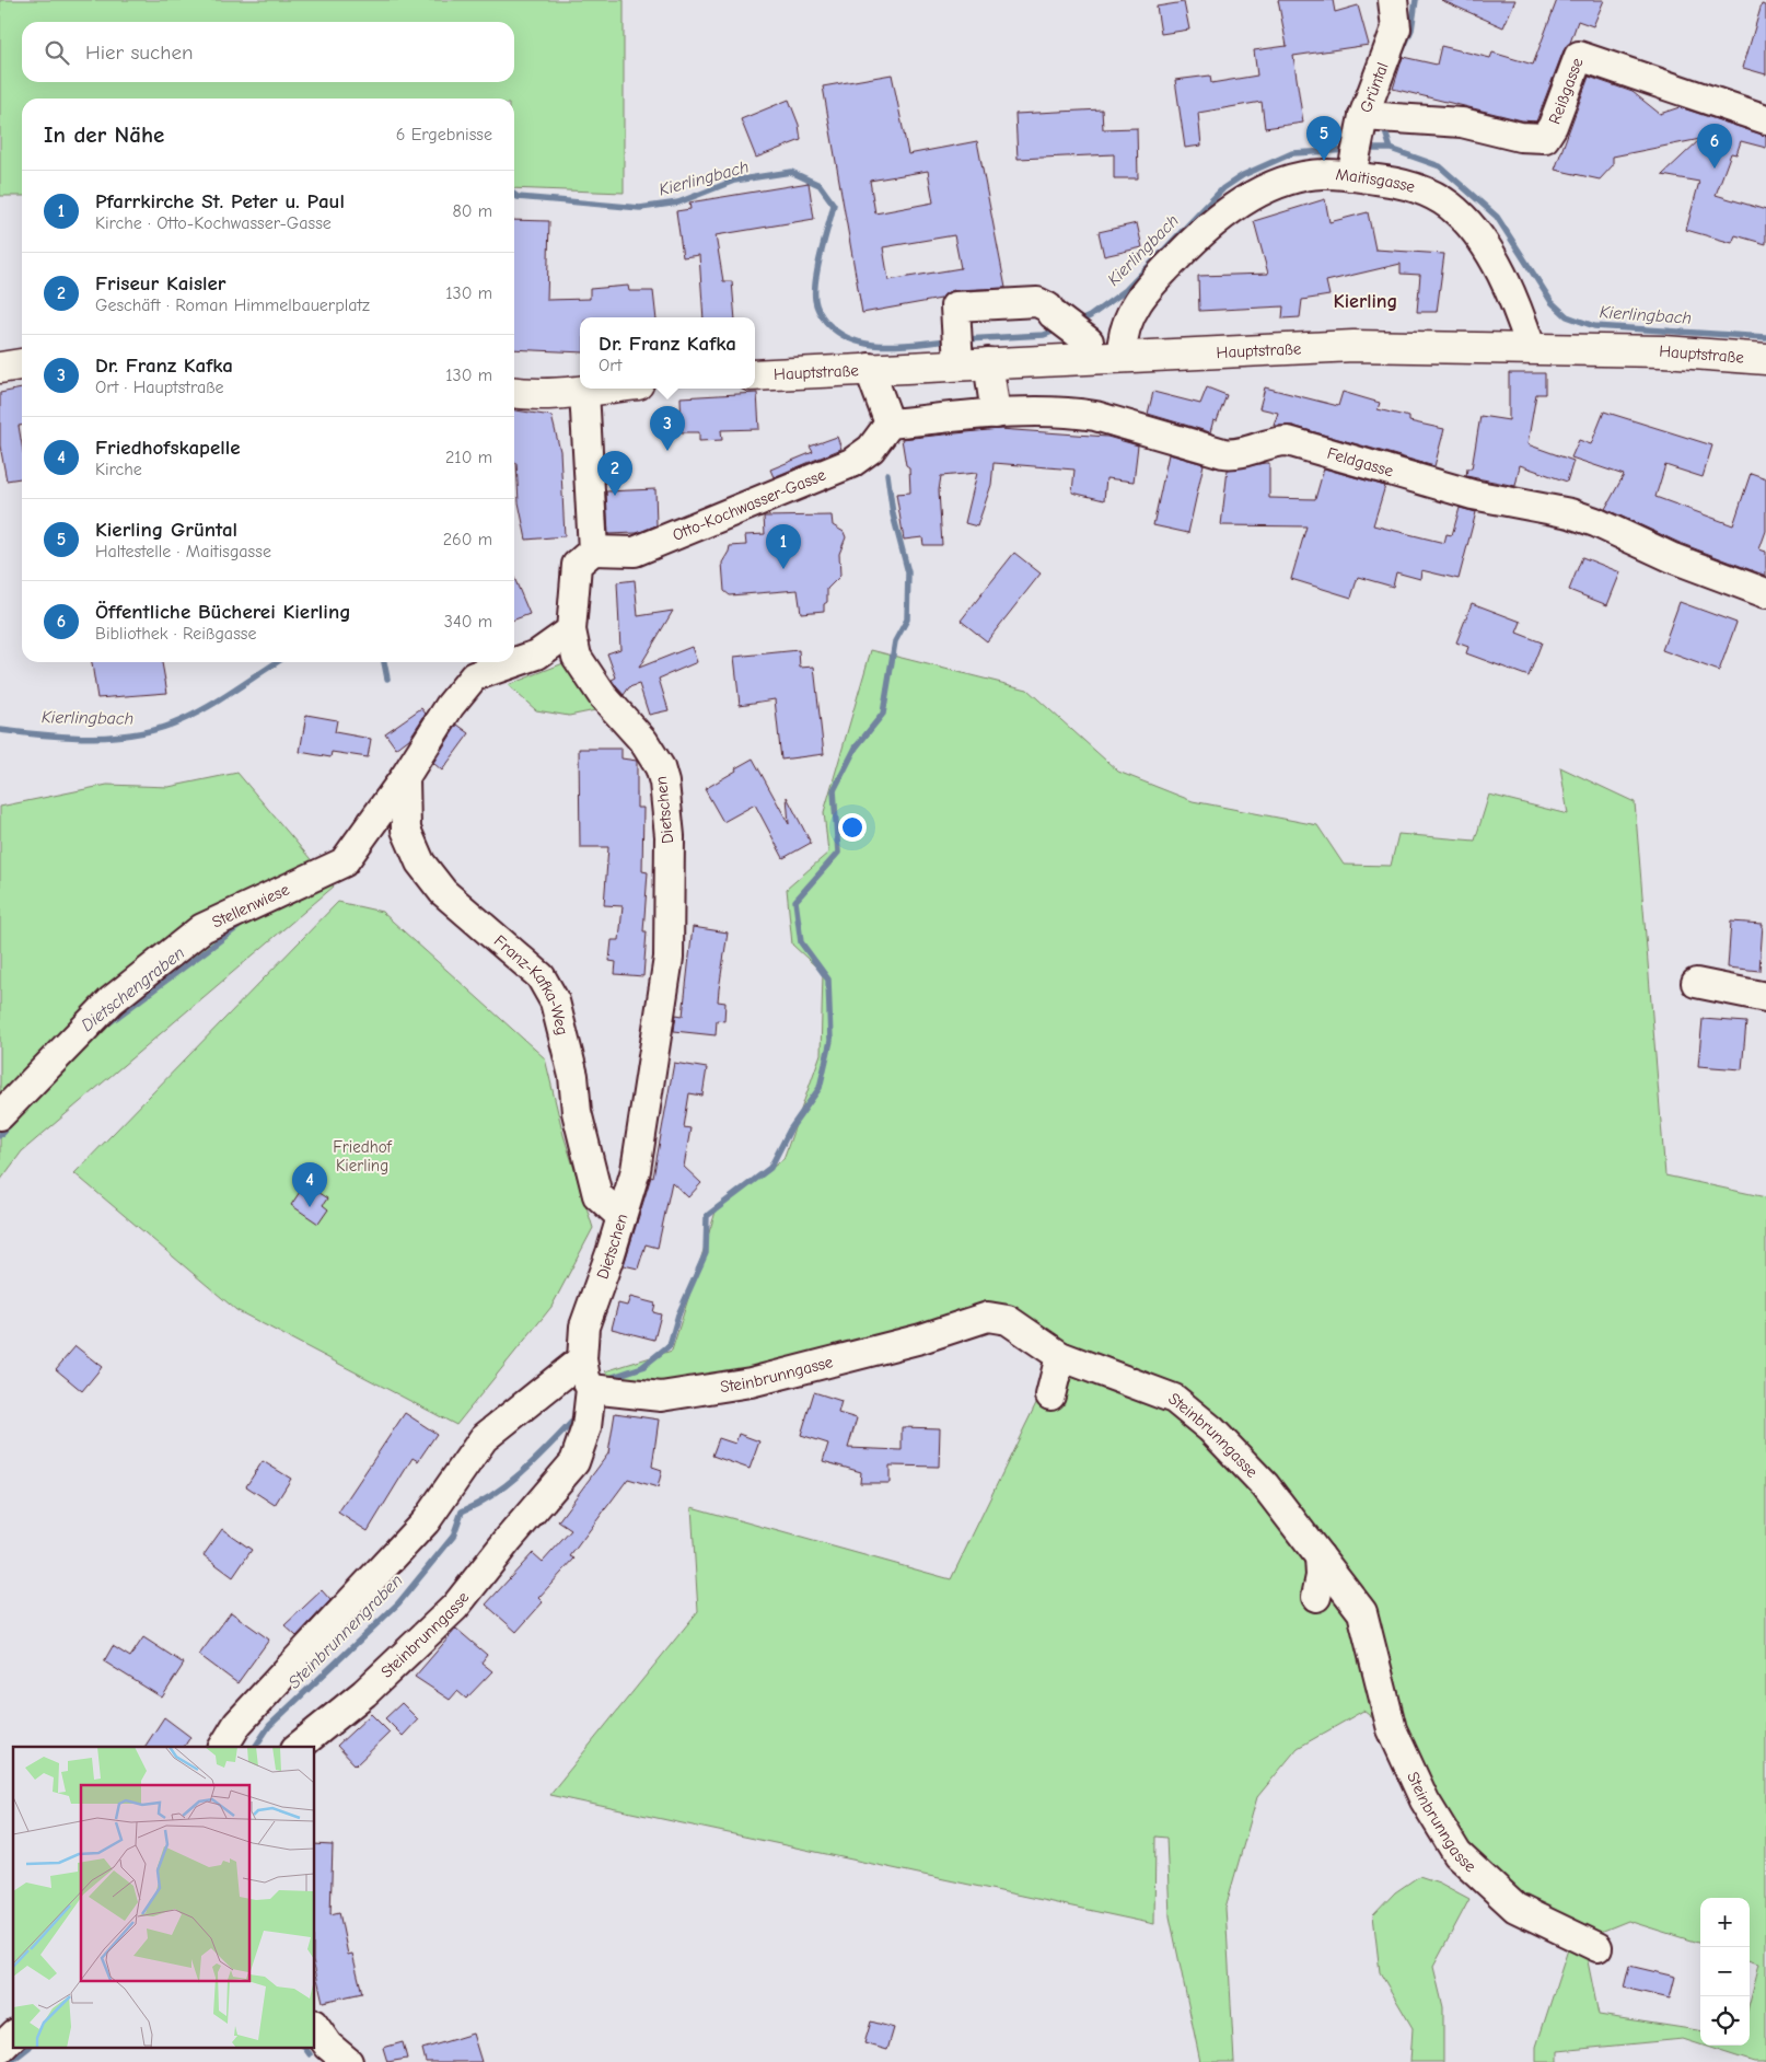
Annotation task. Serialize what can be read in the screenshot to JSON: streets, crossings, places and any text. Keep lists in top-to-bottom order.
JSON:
{
  "streets": {
    "main road": ["Hauptstraße"],
    "street": [
      "Grüntal",
      "Reißgasse",
      "Maitisgasse",
      "Feldgasse",
      "Otto-Kochwasser-Gasse",
      "Dietschen",
      "Stellenwiese",
      "Franz-Kafka-Weg",
      "Steinbrunngasse"
    ]
  },
  "crossings": [
    ["Grüntal", "Reißgasse"],
    ["Grüntal", "Maitisgasse"],
    ["Maitisgasse", "Hauptstraße"],
    ["Otto-Kochwasser-Gasse", "Dietschen"],
    ["Dietschen", "Stellenwiese"],
    ["Dietschen", "Franz-Kafka-Weg"],
    ["Dietschen", "Steinbrunngasse"],
    ["Stellenwiese", "Franz-Kafka-Weg"]
  ],
  "districts": ["Kierling"],
  "water": ["Kierlingbach", "Dietschengraben", "Steinbrunnengraben"],
  "parks": ["Friedhof Kierling"],
  "page": {
    "search": "Hier suchen",
    "heading": ["In der Nähe", "6 Ergebnisse"],
    "pins": [
      "5",
      "6",
      "3",
      "2",
      "1",
      "4"
    ],
    "list": [
      {
        "mark": "1",
        "name": "Pfarrkirche St. Peter u. Paul",
        "note": "Kirche · Otto-Kochwasser-Gasse",
        "value": "80 m"
      },
      {
        "mark": "2",
        "name": "Friseur Kaisler",
        "note": "Geschäft · Roman Himmelbauerplatz",
        "value": "130 m"
      },
      {
        "mark": "3",
        "name": "Dr. Franz Kafka",
        "note": "Ort · Hauptstraße",
        "value": "130 m"
      },
      {
        "mark": "4",
        "name": "Friedhofskapelle",
        "note": "Kirche",
        "value": "210 m"
      },
      {
        "mark": "5",
        "name": "Kierling Grüntal",
        "note": "Haltestelle · Maitisgasse",
        "value": "260 m"
      },
      {
        "mark": "6",
        "name": "Öffentliche Bücherei Kierling",
        "note": "Bibliothek · Reißgasse",
        "value": "340 m"
      }
    ],
    "popup": ["Dr. Franz Kafka", "Ort"],
    "map_buttons": ["+", "−"]
  }
}
